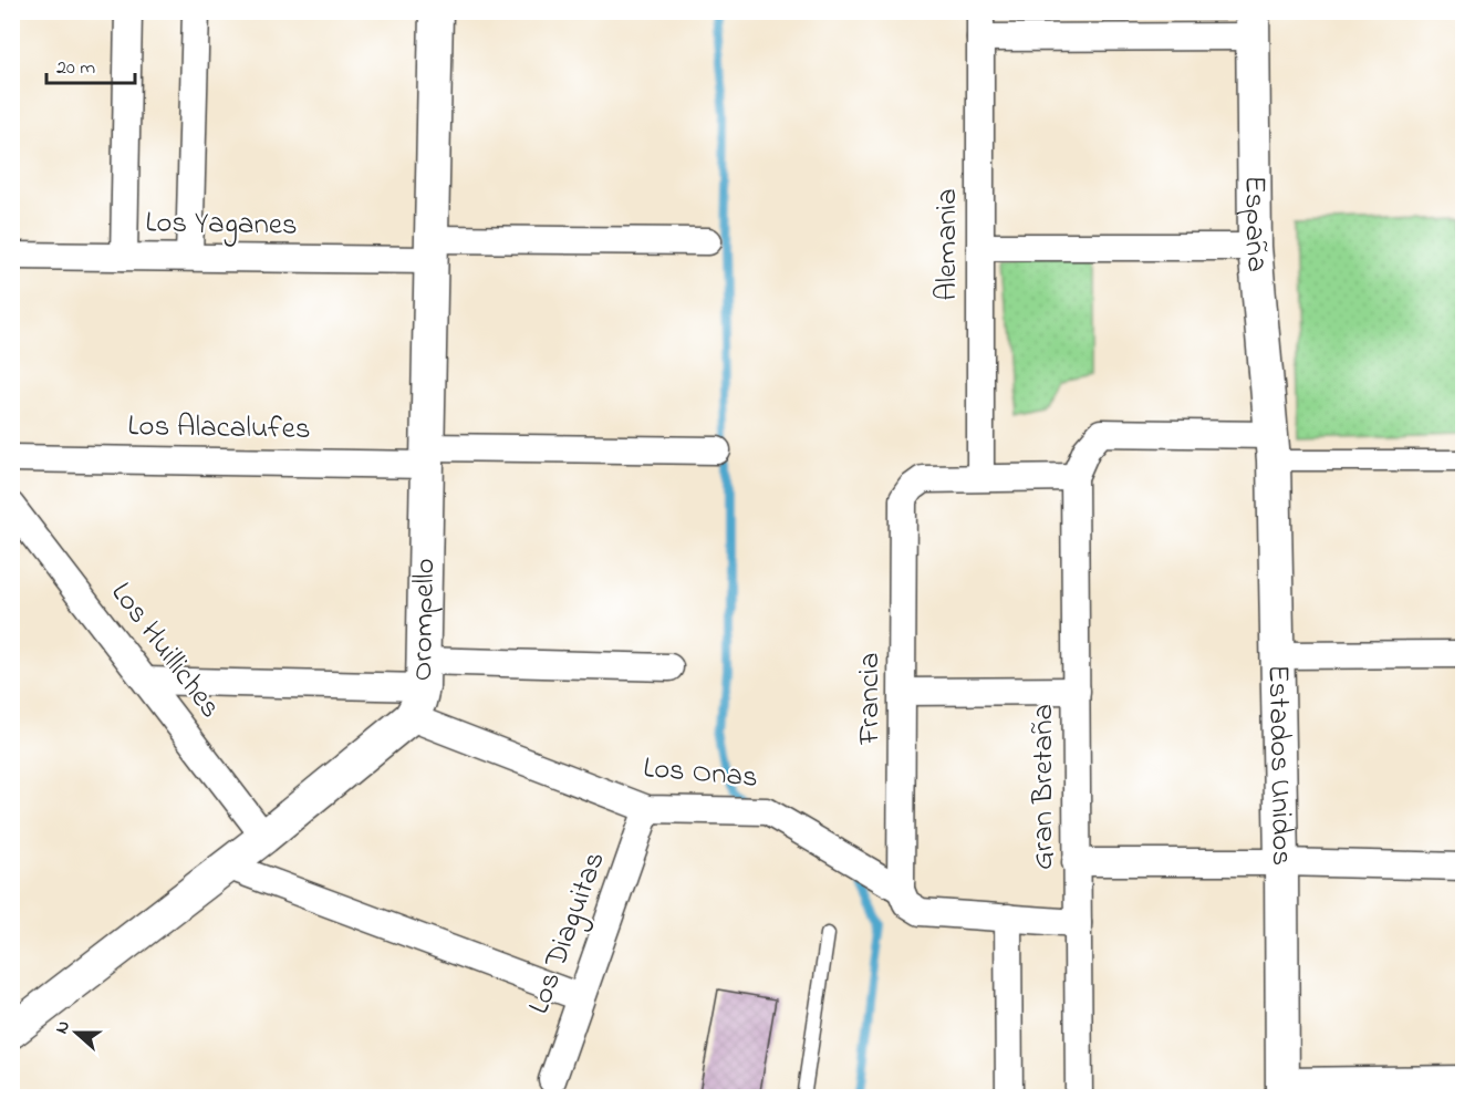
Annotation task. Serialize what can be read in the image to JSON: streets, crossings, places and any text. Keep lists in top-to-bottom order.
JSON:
{
  "streets": {
    "street": [
      "España",
      "Los Yaganes",
      "Alemania",
      "Los Alacalufes",
      "Orompello",
      "Los Huilliches",
      "Francia",
      "Estados Unidos",
      "Los Onas",
      "Gran Bretaña",
      "Los Diaguitas"
    ]
  },
  "crossings": [
    ["España", "Estados Unidos"],
    ["Los Yaganes", "Orompello"],
    ["Alemania", "Francia"],
    ["Los Alacalufes", "Orompello"],
    ["Orompello", "Los Huilliches"],
    ["Orompello", "Los Onas"],
    ["Los Huilliches", "Los Onas"],
    ["Francia", "Los Onas"],
    ["Francia", "Gran Bretaña"],
    ["Los Onas", "Los Diaguitas"]
  ],
  "scale_bar": "20 m",
  "north": "left"
}
